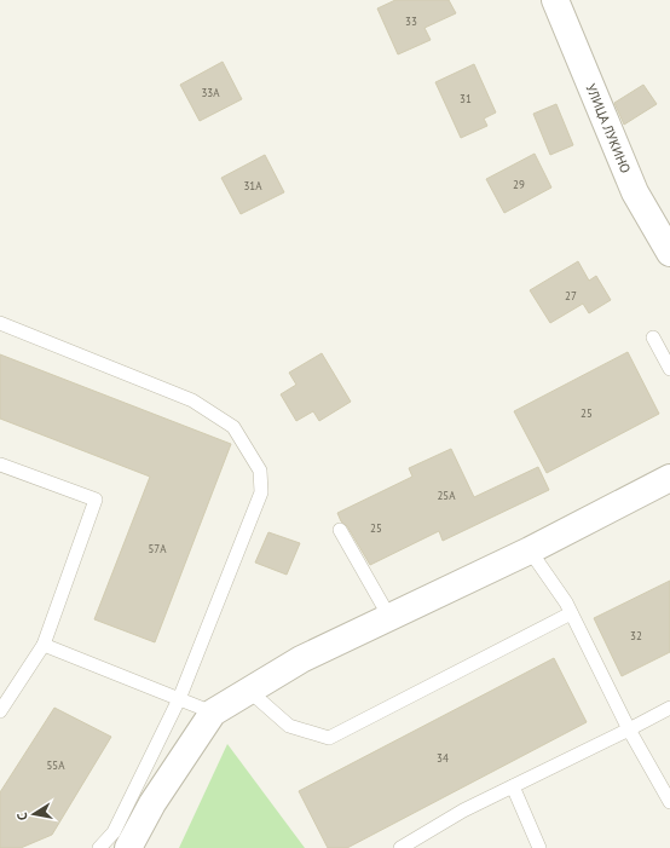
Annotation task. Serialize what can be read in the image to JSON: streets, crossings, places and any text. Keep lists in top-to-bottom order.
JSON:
{
  "streets": {
    "street": ["УЛИЦА ЛУКИНО"]
  },
  "house_numbers": [
    "33",
    "33А",
    "31",
    "29",
    "31А",
    "27",
    "25",
    "25А",
    "25",
    "57А",
    "32",
    "34",
    "55А"
  ],
  "north": "left"
}
